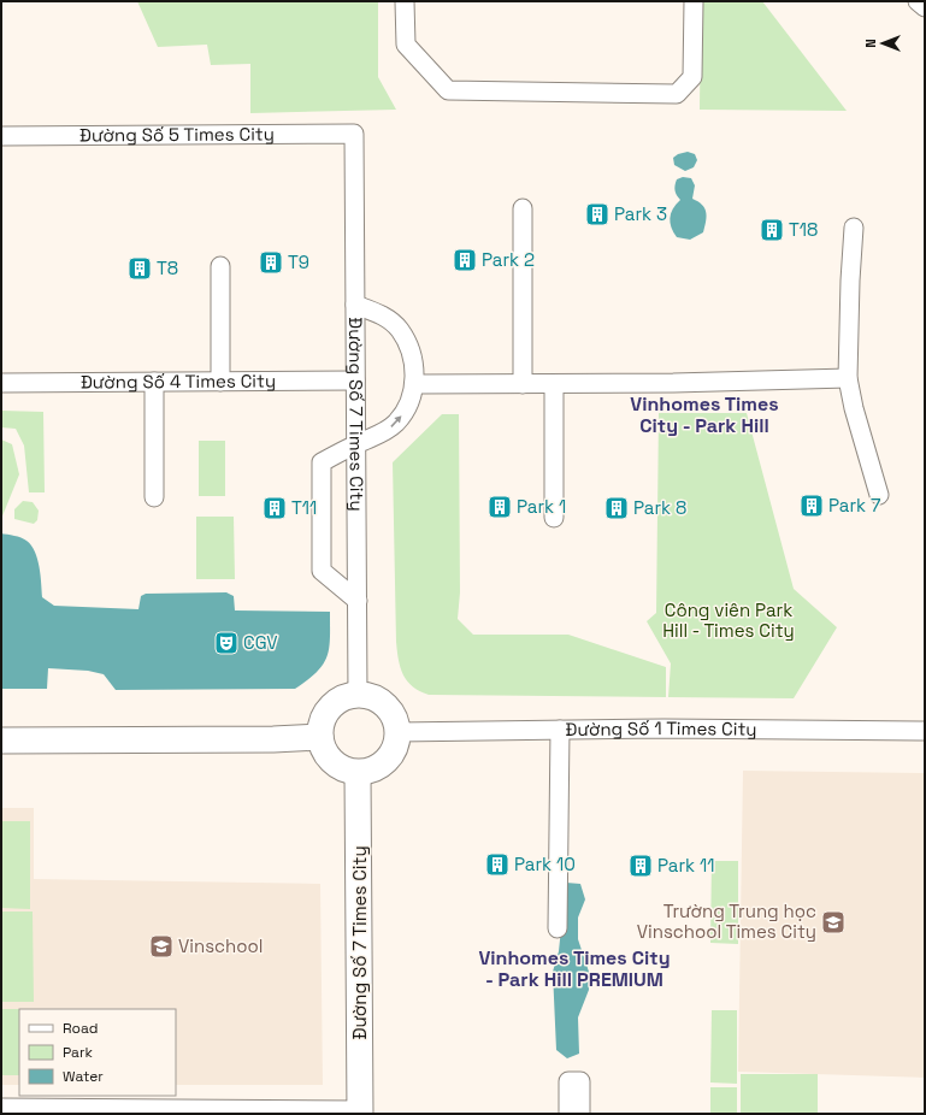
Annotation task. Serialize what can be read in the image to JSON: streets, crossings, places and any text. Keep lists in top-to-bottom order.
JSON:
{
  "streets": {
    "street": [
      "Đường Số 5 Times City",
      "Đường Số 4 Times City",
      "Đường Số 7 Times City",
      "Đường Số 1 Times City"
    ]
  },
  "crossings": [
    ["Đường Số 5 Times City", "Đường Số 7 Times City"],
    ["Đường Số 4 Times City", "Đường Số 7 Times City"],
    ["Đường Số 7 Times City", "Đường Số 1 Times City"]
  ],
  "districts": ["Vinhomes Times City - Park Hill", "Vinhomes Times City - Park Hill PREMIUM"],
  "parks": ["Công viên Park Hill - Times City"],
  "places": {
    "building": [
      "Park 3",
      "T18",
      "Park 2",
      "T9",
      "T8",
      "Park 7",
      "Park 1",
      "T11",
      "Park 8",
      "Park 10",
      "Park 11"
    ],
    "theatre": ["CGV"],
    "school or university": ["Trường Trung học Vinschool Times City", "Vinschool"]
  },
  "legend": ["Road", "Park", "Water"],
  "north": "left"
}
